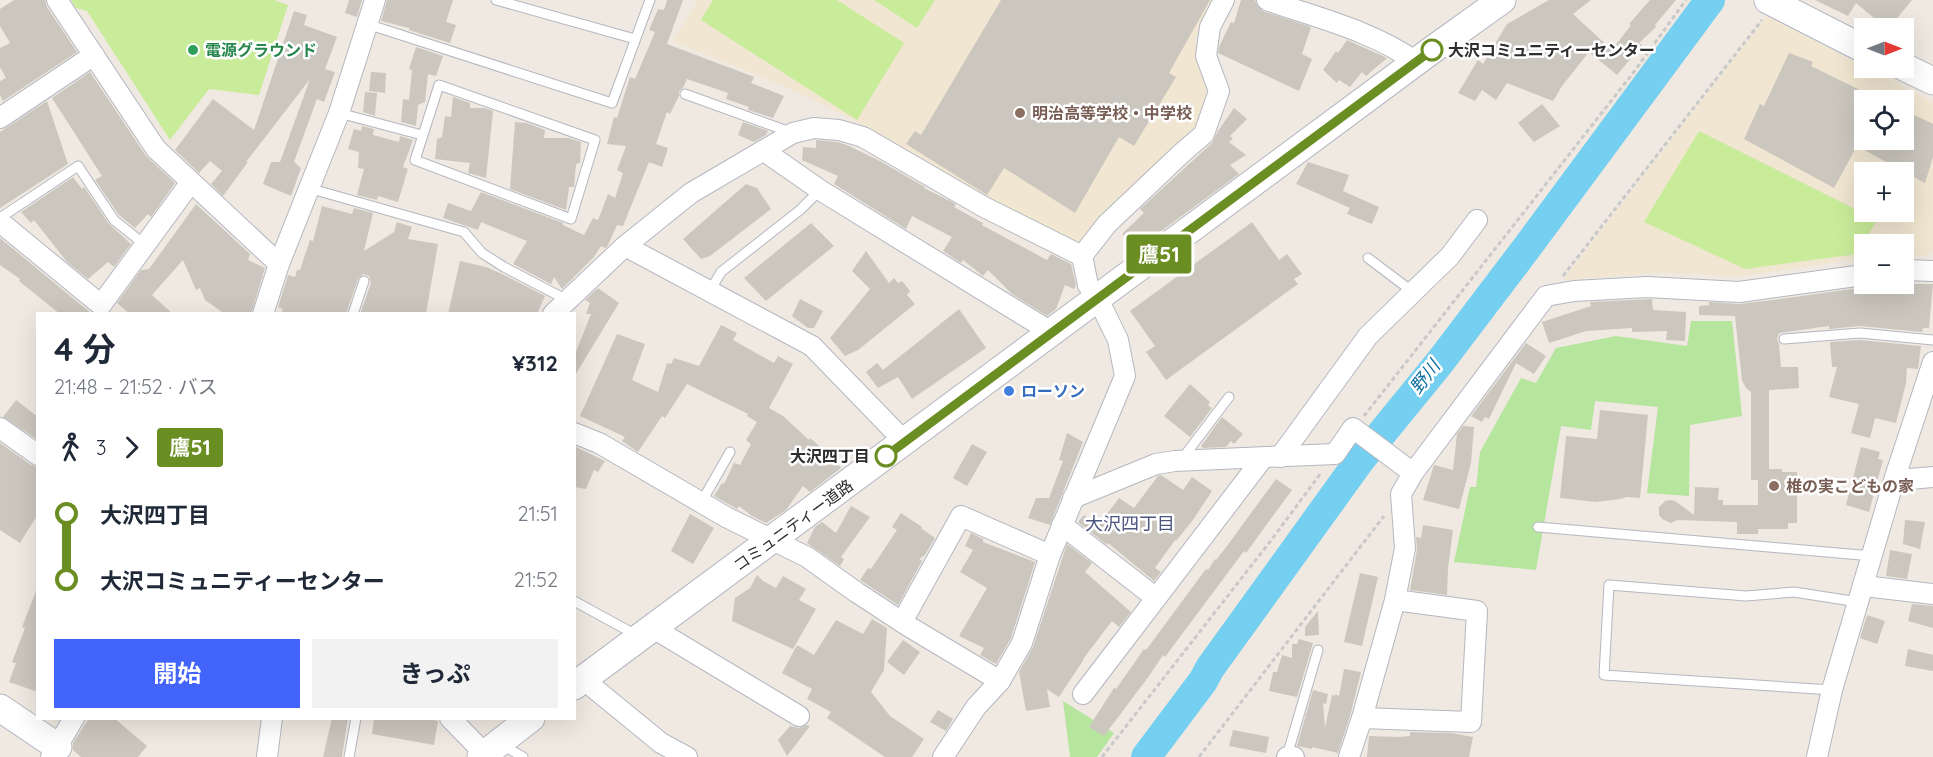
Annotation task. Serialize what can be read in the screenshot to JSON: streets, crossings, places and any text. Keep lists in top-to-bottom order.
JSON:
{
  "streets": {
    "street": ["コミュニティー道路"]
  },
  "districts": ["大沢四丁目"],
  "water": ["野川"],
  "places": [
    "電源グラウンド",
    "大沢コミュニティーセンター",
    "明治高等学校・中学校",
    "ローソン",
    "大沢四丁目",
    "椎の実こどもの家"
  ],
  "lines": ["bus line 鷹51"],
  "north": "right",
  "page": {
    "on_map": "鷹51",
    "map_buttons": ["+", "−"],
    "heading": ["4 分", "21:48 – 21:52 · バス", "¥312"],
    "legs": ["3", "鷹51"],
    "list": [
      {
        "name": "大沢四丁目",
        "value": "21:51"
      },
      {
        "name": "大沢コミュニティーセンター",
        "value": "21:52"
      }
    ],
    "buttons": ["開始", "きっぷ"]
  }
}
